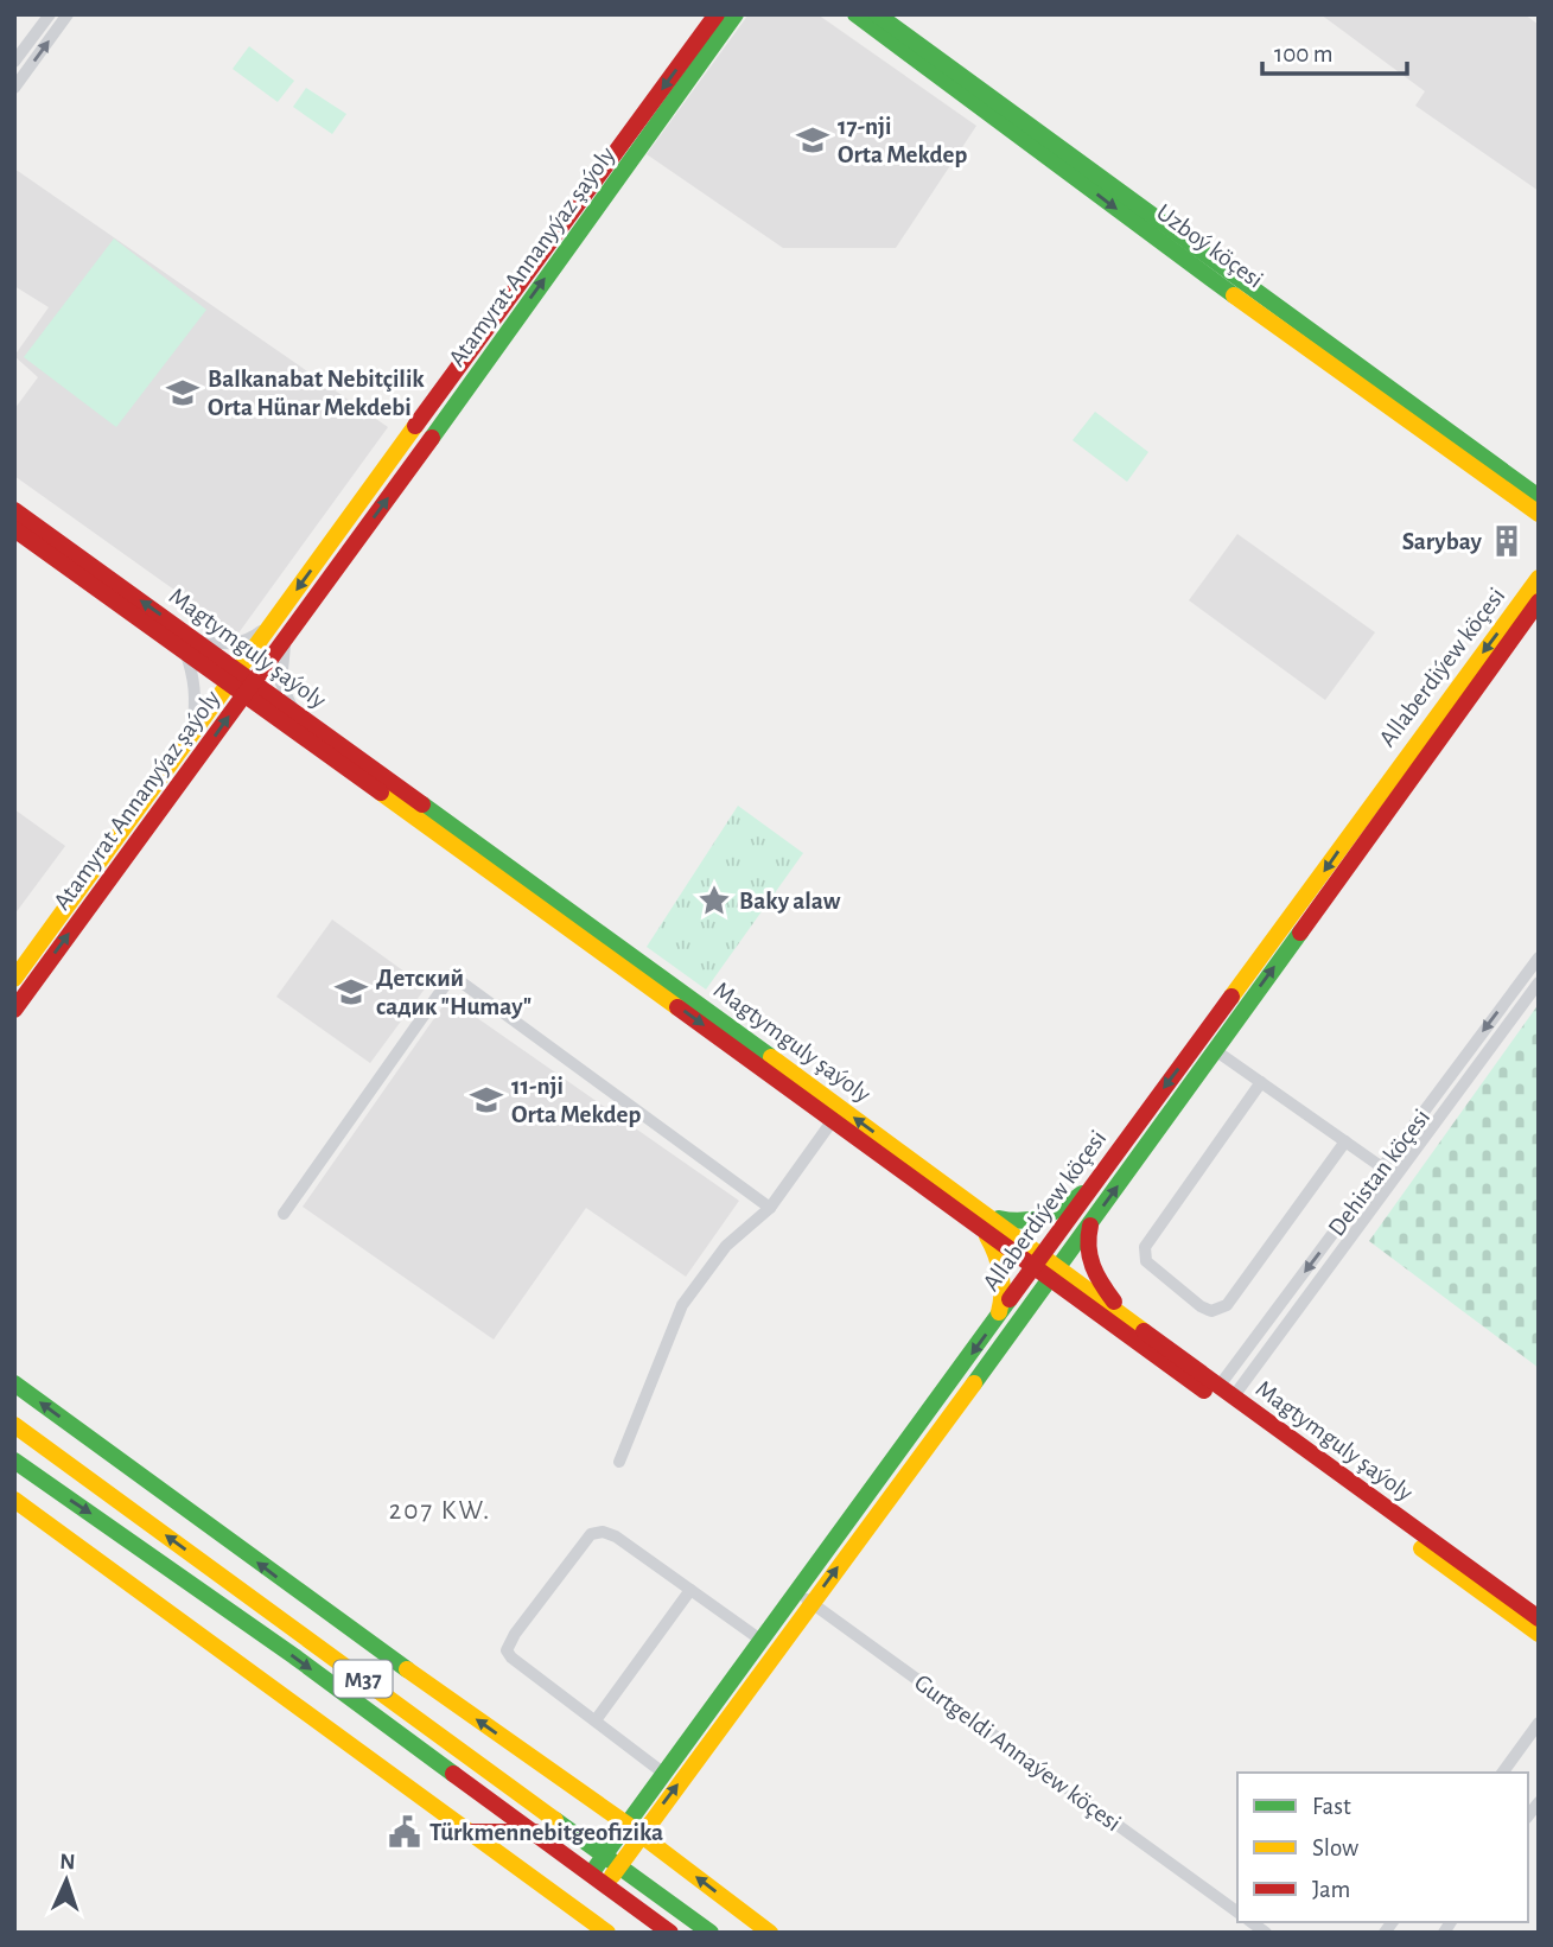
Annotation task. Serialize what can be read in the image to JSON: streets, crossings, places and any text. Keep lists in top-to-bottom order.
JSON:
{
  "streets": {
    "main road": [
      "Uzboý köçesi",
      "Atamyrat Annanyýaz şaýoly",
      "Magtymguly şaýoly",
      "Allaberdiýew köçesi",
      "M37"
    ],
    "street": ["Dehistan köçesi", "Gurtgeldi Annaýew köçesi"]
  },
  "crossings": [
    ["Atamyrat Annanyýaz şaýoly", "Magtymguly şaýoly"],
    ["Magtymguly şaýoly", "Allaberdiýew köçesi"],
    ["Magtymguly şaýoly", "Dehistan köçesi"],
    ["Allaberdiýew köçesi", "M37"],
    ["Allaberdiýew köçesi", "Gurtgeldi Annaýew köçesi"]
  ],
  "districts": ["207 KW."],
  "places": {
    "school or university": [
      "17-nji Orta Mekdep",
      "Balkanabat Nebitçilik Orta Hünar Mekdebi",
      "Детский садик \"Humay\"",
      "11-nji Orta Mekdep"
    ],
    "building": ["Sarybay"],
    "place": ["Baky alaw"],
    "public building": ["Türkmennebitgeofizika"]
  },
  "legend": ["Fast", "Slow", "Jam"],
  "scale_bar": "100 m",
  "north": "top"
}
